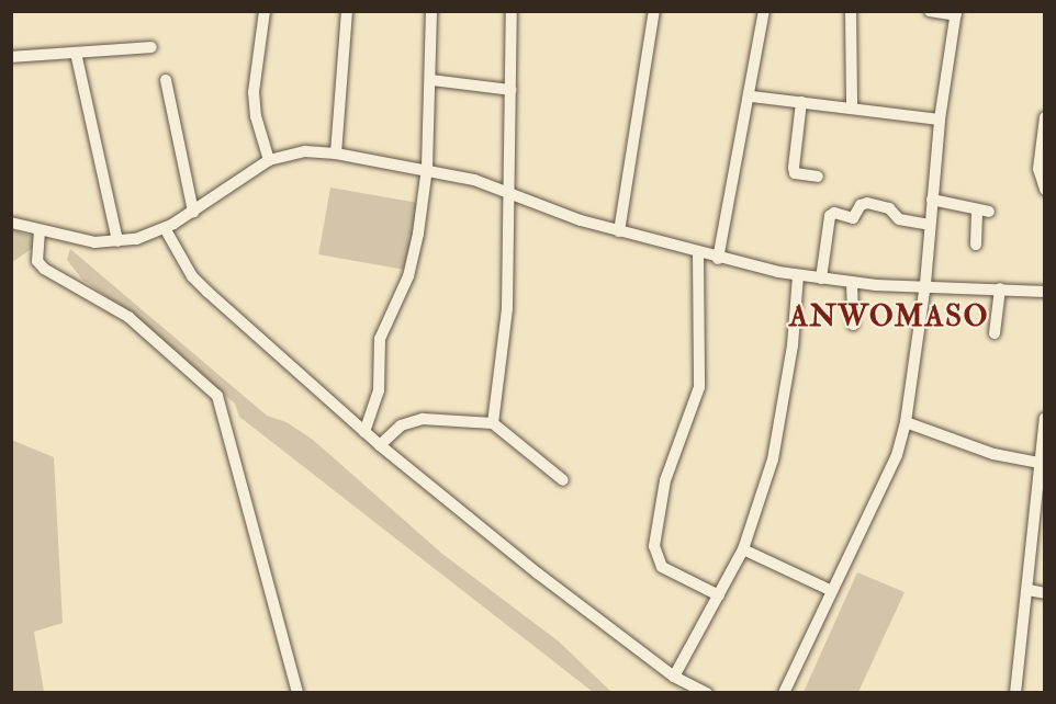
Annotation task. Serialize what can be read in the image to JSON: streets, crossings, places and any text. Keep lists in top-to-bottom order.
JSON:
{
  "districts": ["ANWOMASO"]
}
